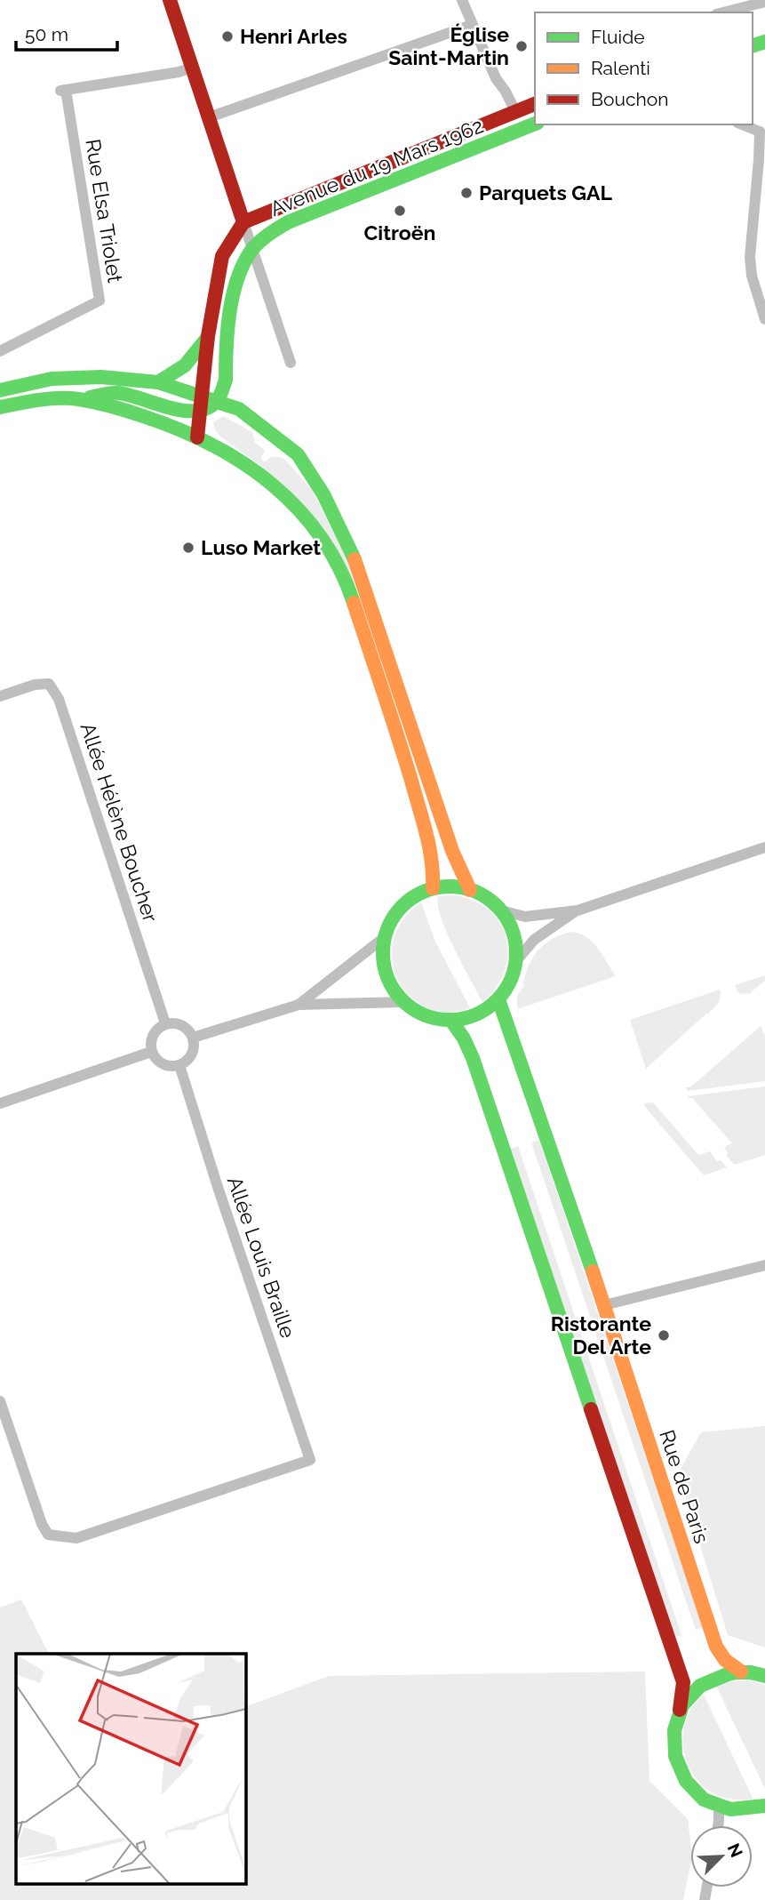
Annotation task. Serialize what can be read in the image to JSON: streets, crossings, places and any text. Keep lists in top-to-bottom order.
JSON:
{
  "streets": {
    "main road": ["Avenue du 19 Mars 1962", "Rue de Paris"],
    "street": ["Rue Elsa Triolet", "Allée Hélène Boucher", "Allée Louis Braille"]
  },
  "crossings": [
    ["Allée Hélène Boucher", "Allée Louis Braille"]
  ],
  "places": [
    "Henri Arles",
    "Église Saint-Martin",
    "Parquets GAL",
    "Citroën",
    "Luso Market",
    "Ristorante Del Arte"
  ],
  "legend": ["Fluide", "Ralenti", "Bouchon"],
  "scale_bar": "50 m",
  "north": "top right"
}
